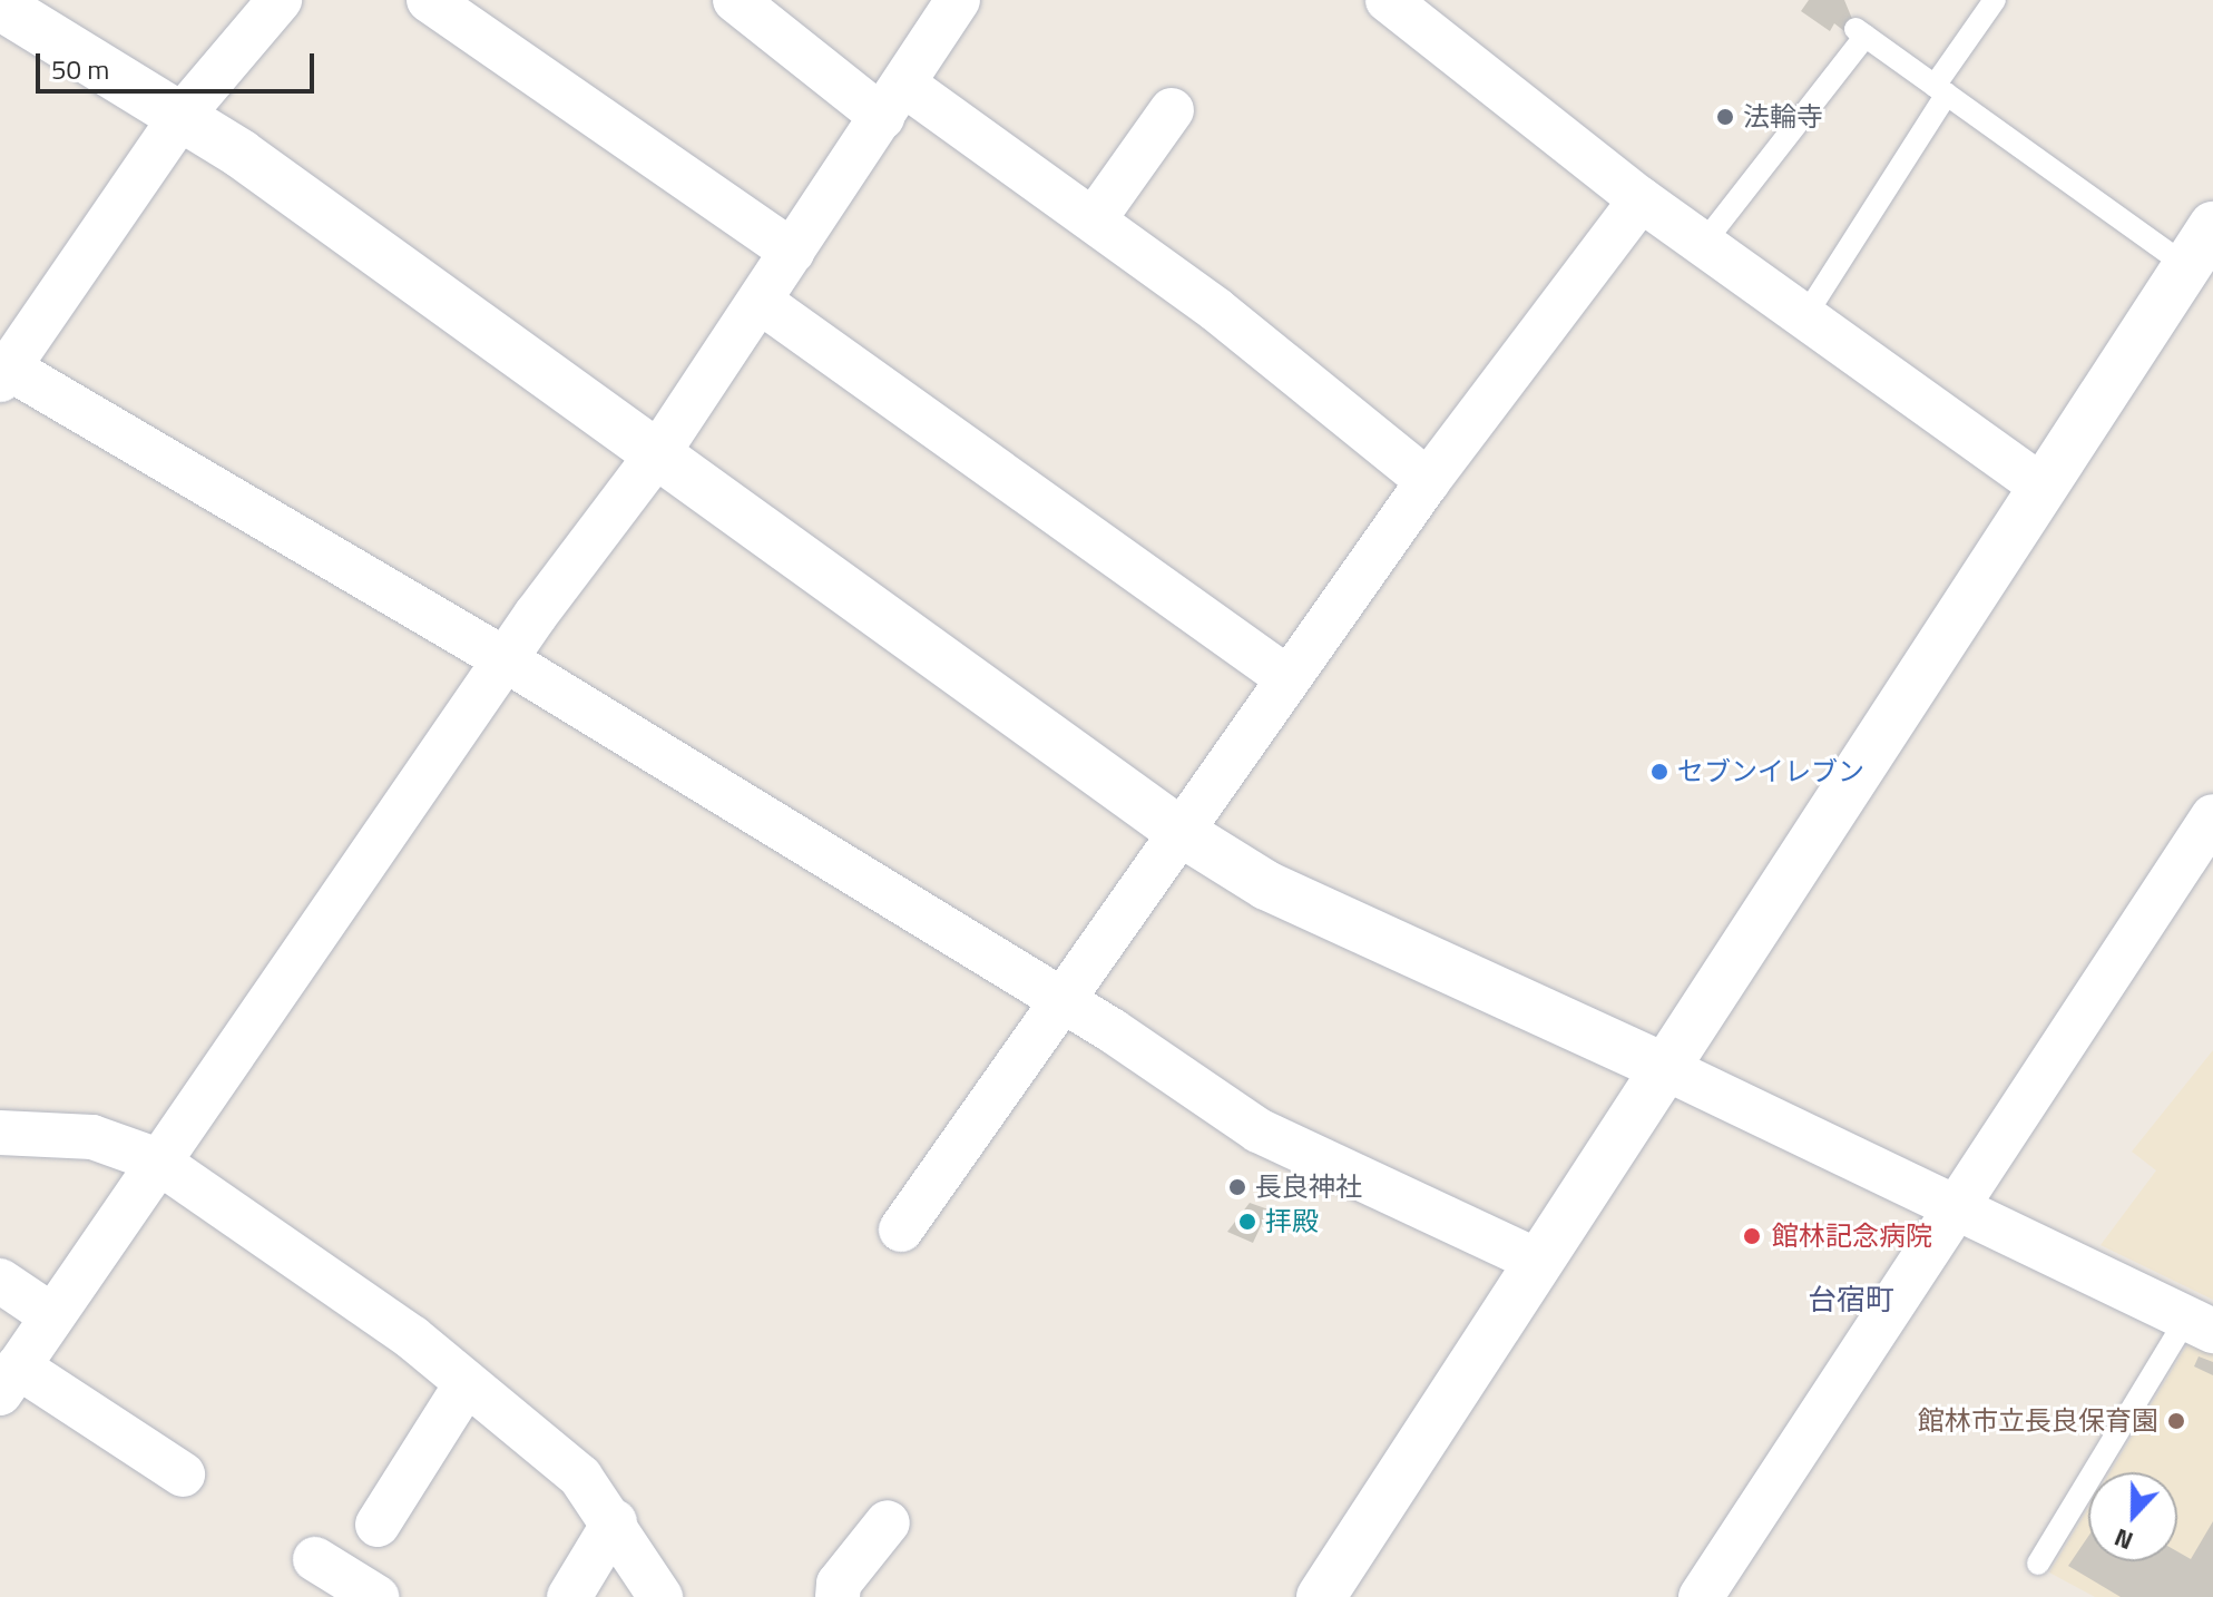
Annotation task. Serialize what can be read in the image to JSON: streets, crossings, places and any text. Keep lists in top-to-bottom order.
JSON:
{
  "districts": ["台宿町"],
  "places": [
    "法輪寺",
    "セブンイレブン",
    "長良神社",
    "拝殿",
    "館林記念病院",
    "館林市立長良保育園"
  ],
  "scale_bar": "50 m",
  "north": "bottom"
}
